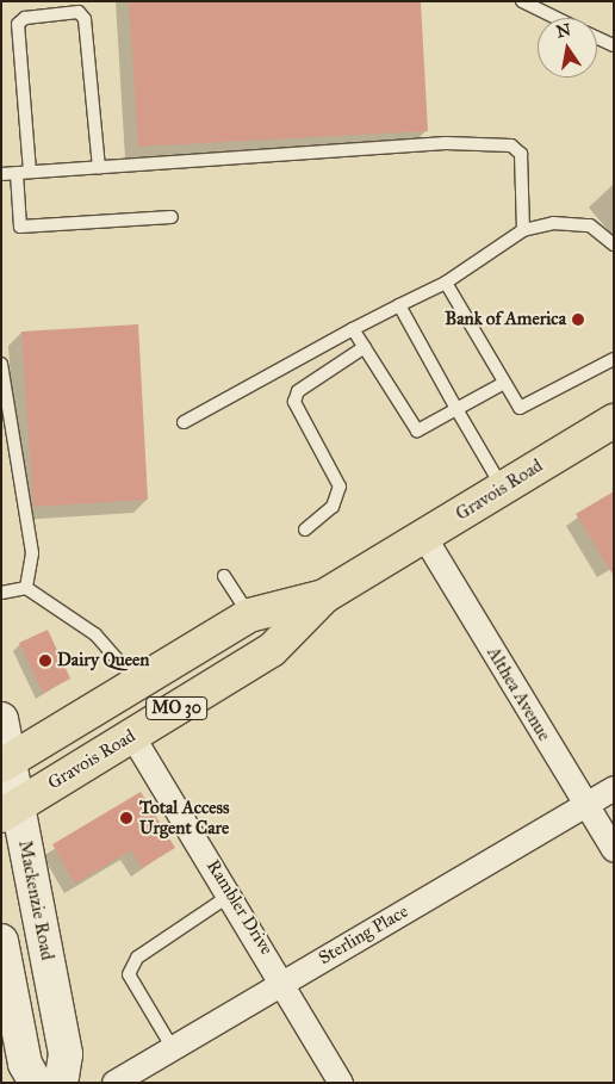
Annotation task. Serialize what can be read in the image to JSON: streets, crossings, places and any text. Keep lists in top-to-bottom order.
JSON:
{
  "streets": {
    "main road": ["Gravois Road", "MO 30", "Mackenzie Road"],
    "street": ["Althea Avenue", "Rambler Drive", "Sterling Place"]
  },
  "crossings": [
    ["Gravois Road", "Althea Avenue"],
    ["Gravois Road", "Mackenzie Road"],
    ["Gravois Road", "Rambler Drive"],
    ["Althea Avenue", "Sterling Place"],
    ["Rambler Drive", "Sterling Place"]
  ],
  "places": ["Bank of America", "Dairy Queen", "Total Access Urgent Care"],
  "north": "top"
}
